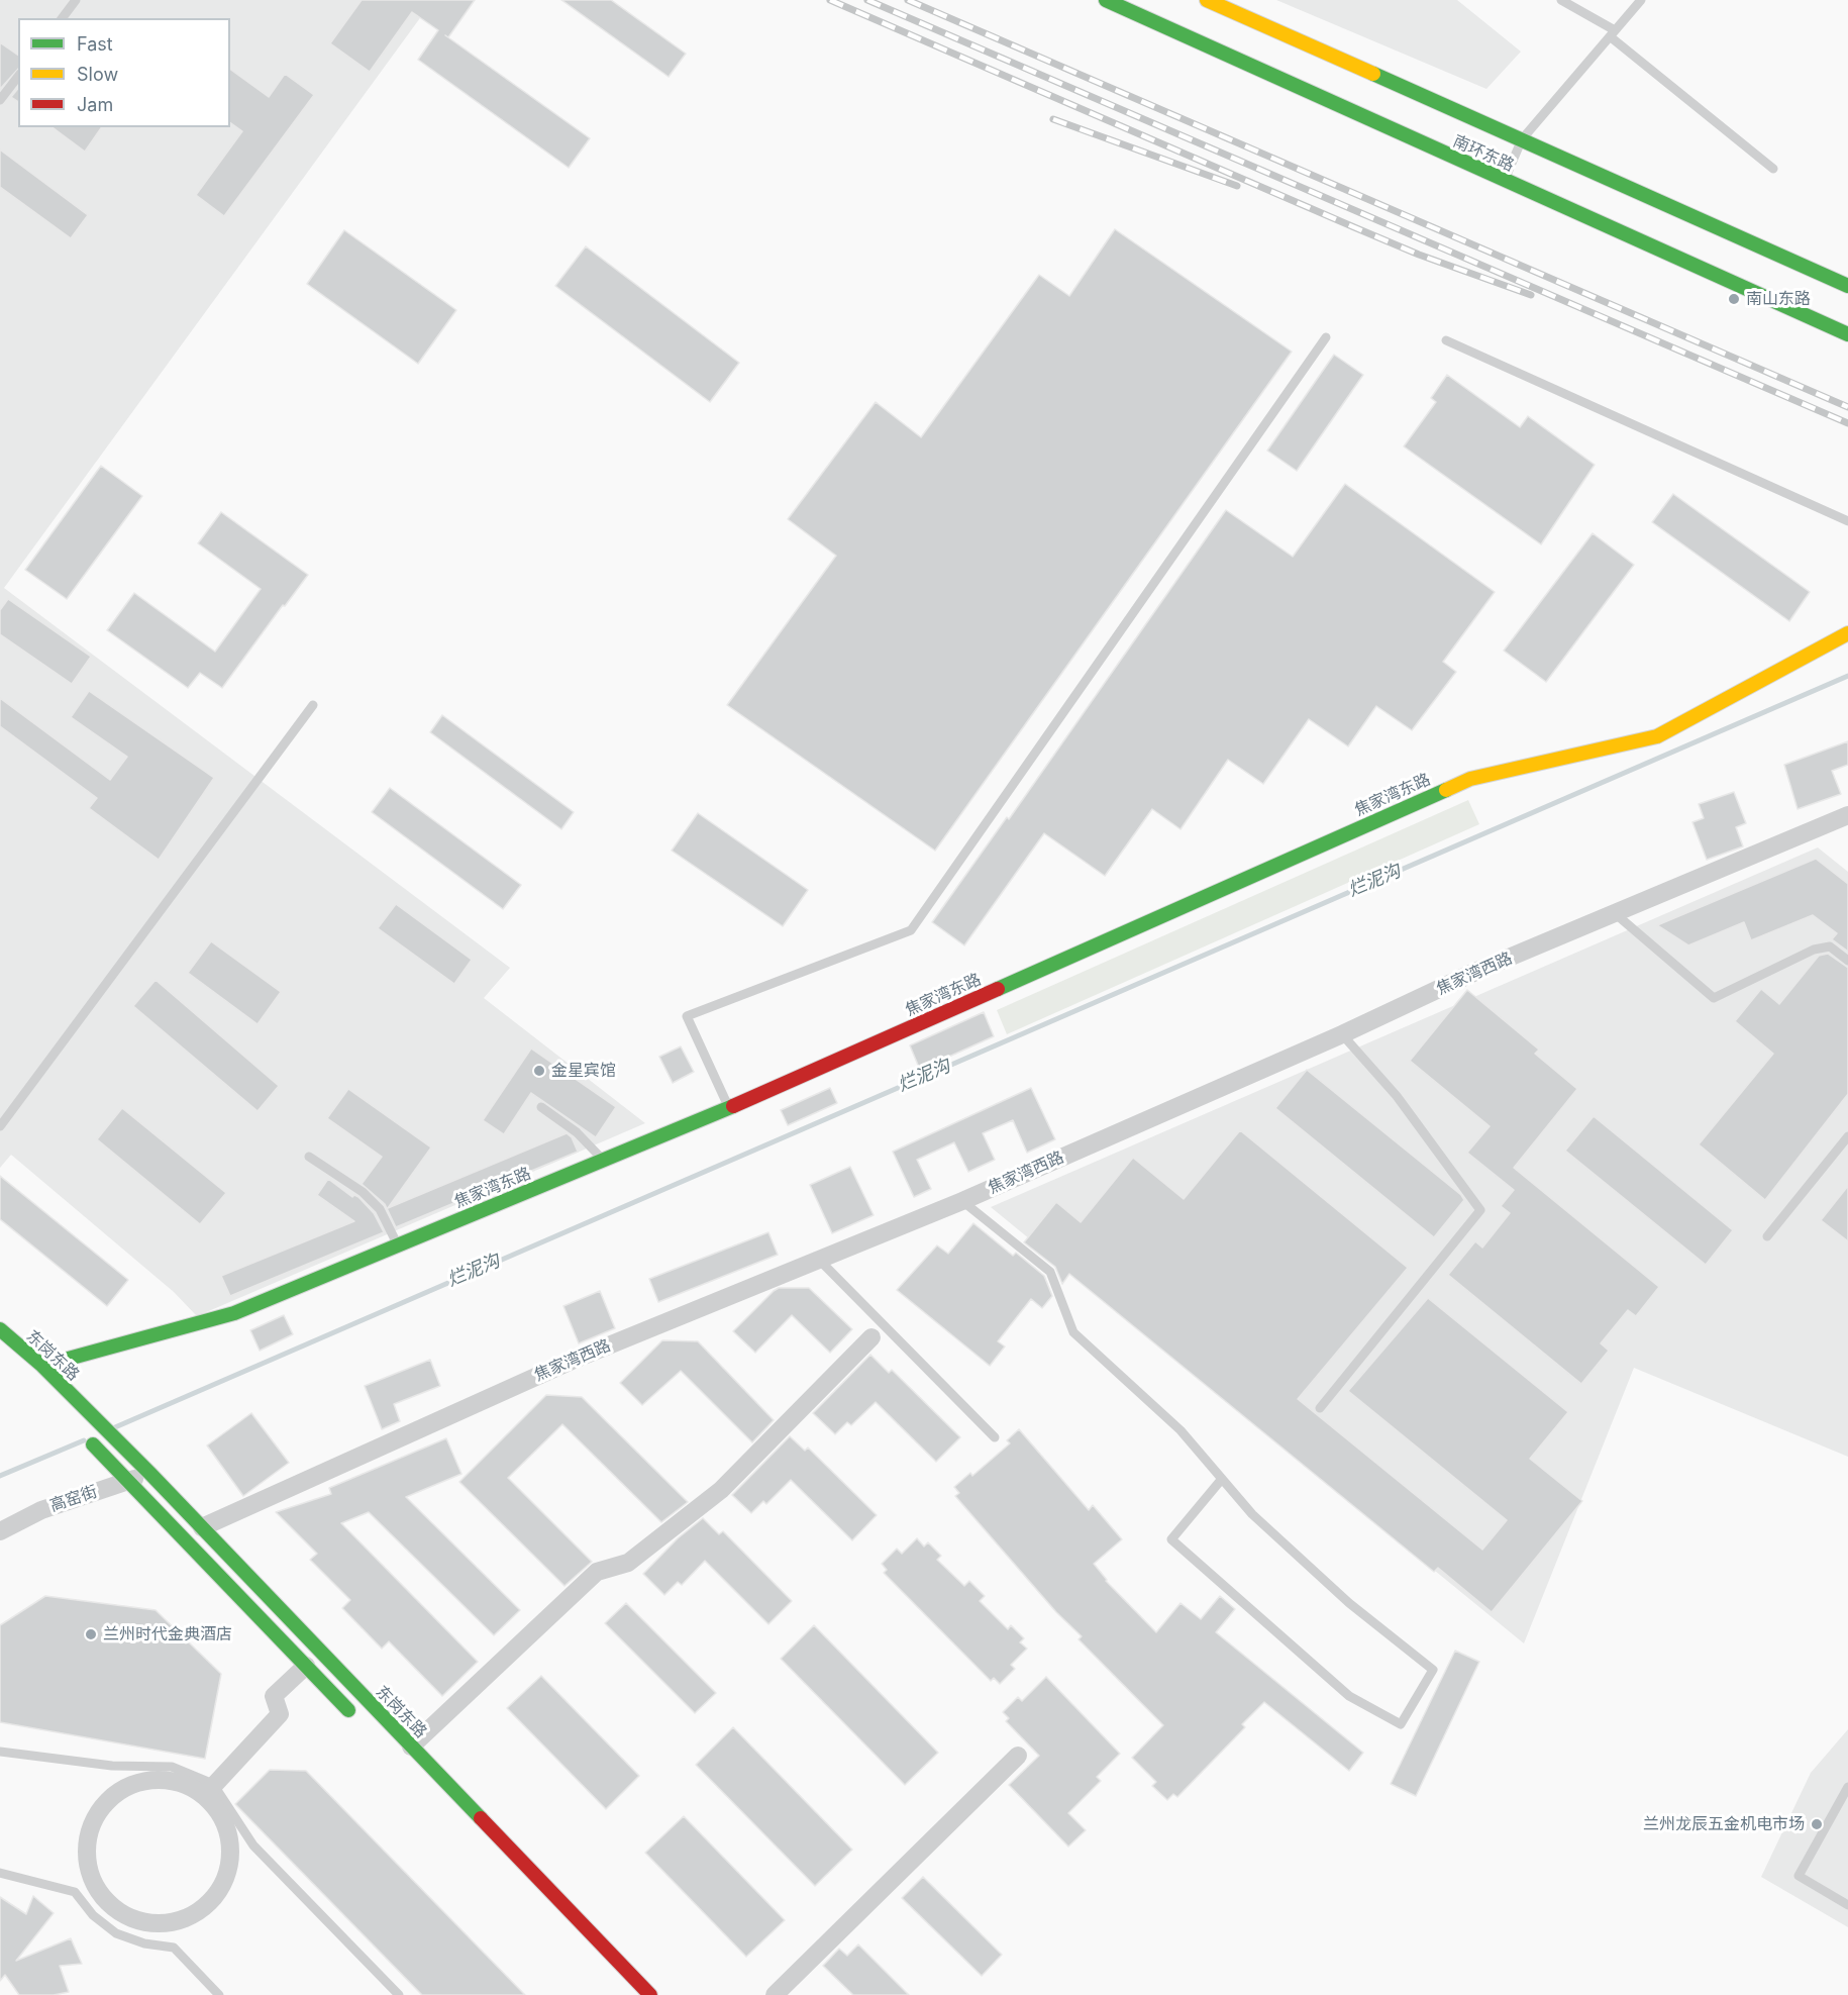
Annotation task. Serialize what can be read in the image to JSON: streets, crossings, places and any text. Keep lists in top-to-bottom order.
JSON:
{
  "streets": {
    "main road": ["南环东路", "焦家湾东路", "东岗东路"],
    "street": ["焦家湾西路", "高窑街"]
  },
  "crossings": [
    ["焦家湾东路", "东岗东路"],
    ["焦家湾西路", "东岗东路"],
    ["东岗东路", "高窑街"]
  ],
  "water": ["烂泥沟"],
  "places": [
    "南山东路",
    "金星宾馆",
    "兰州时代金典酒店",
    "兰州龙辰五金机电市场"
  ],
  "legend": ["Fast", "Slow", "Jam"]
}
